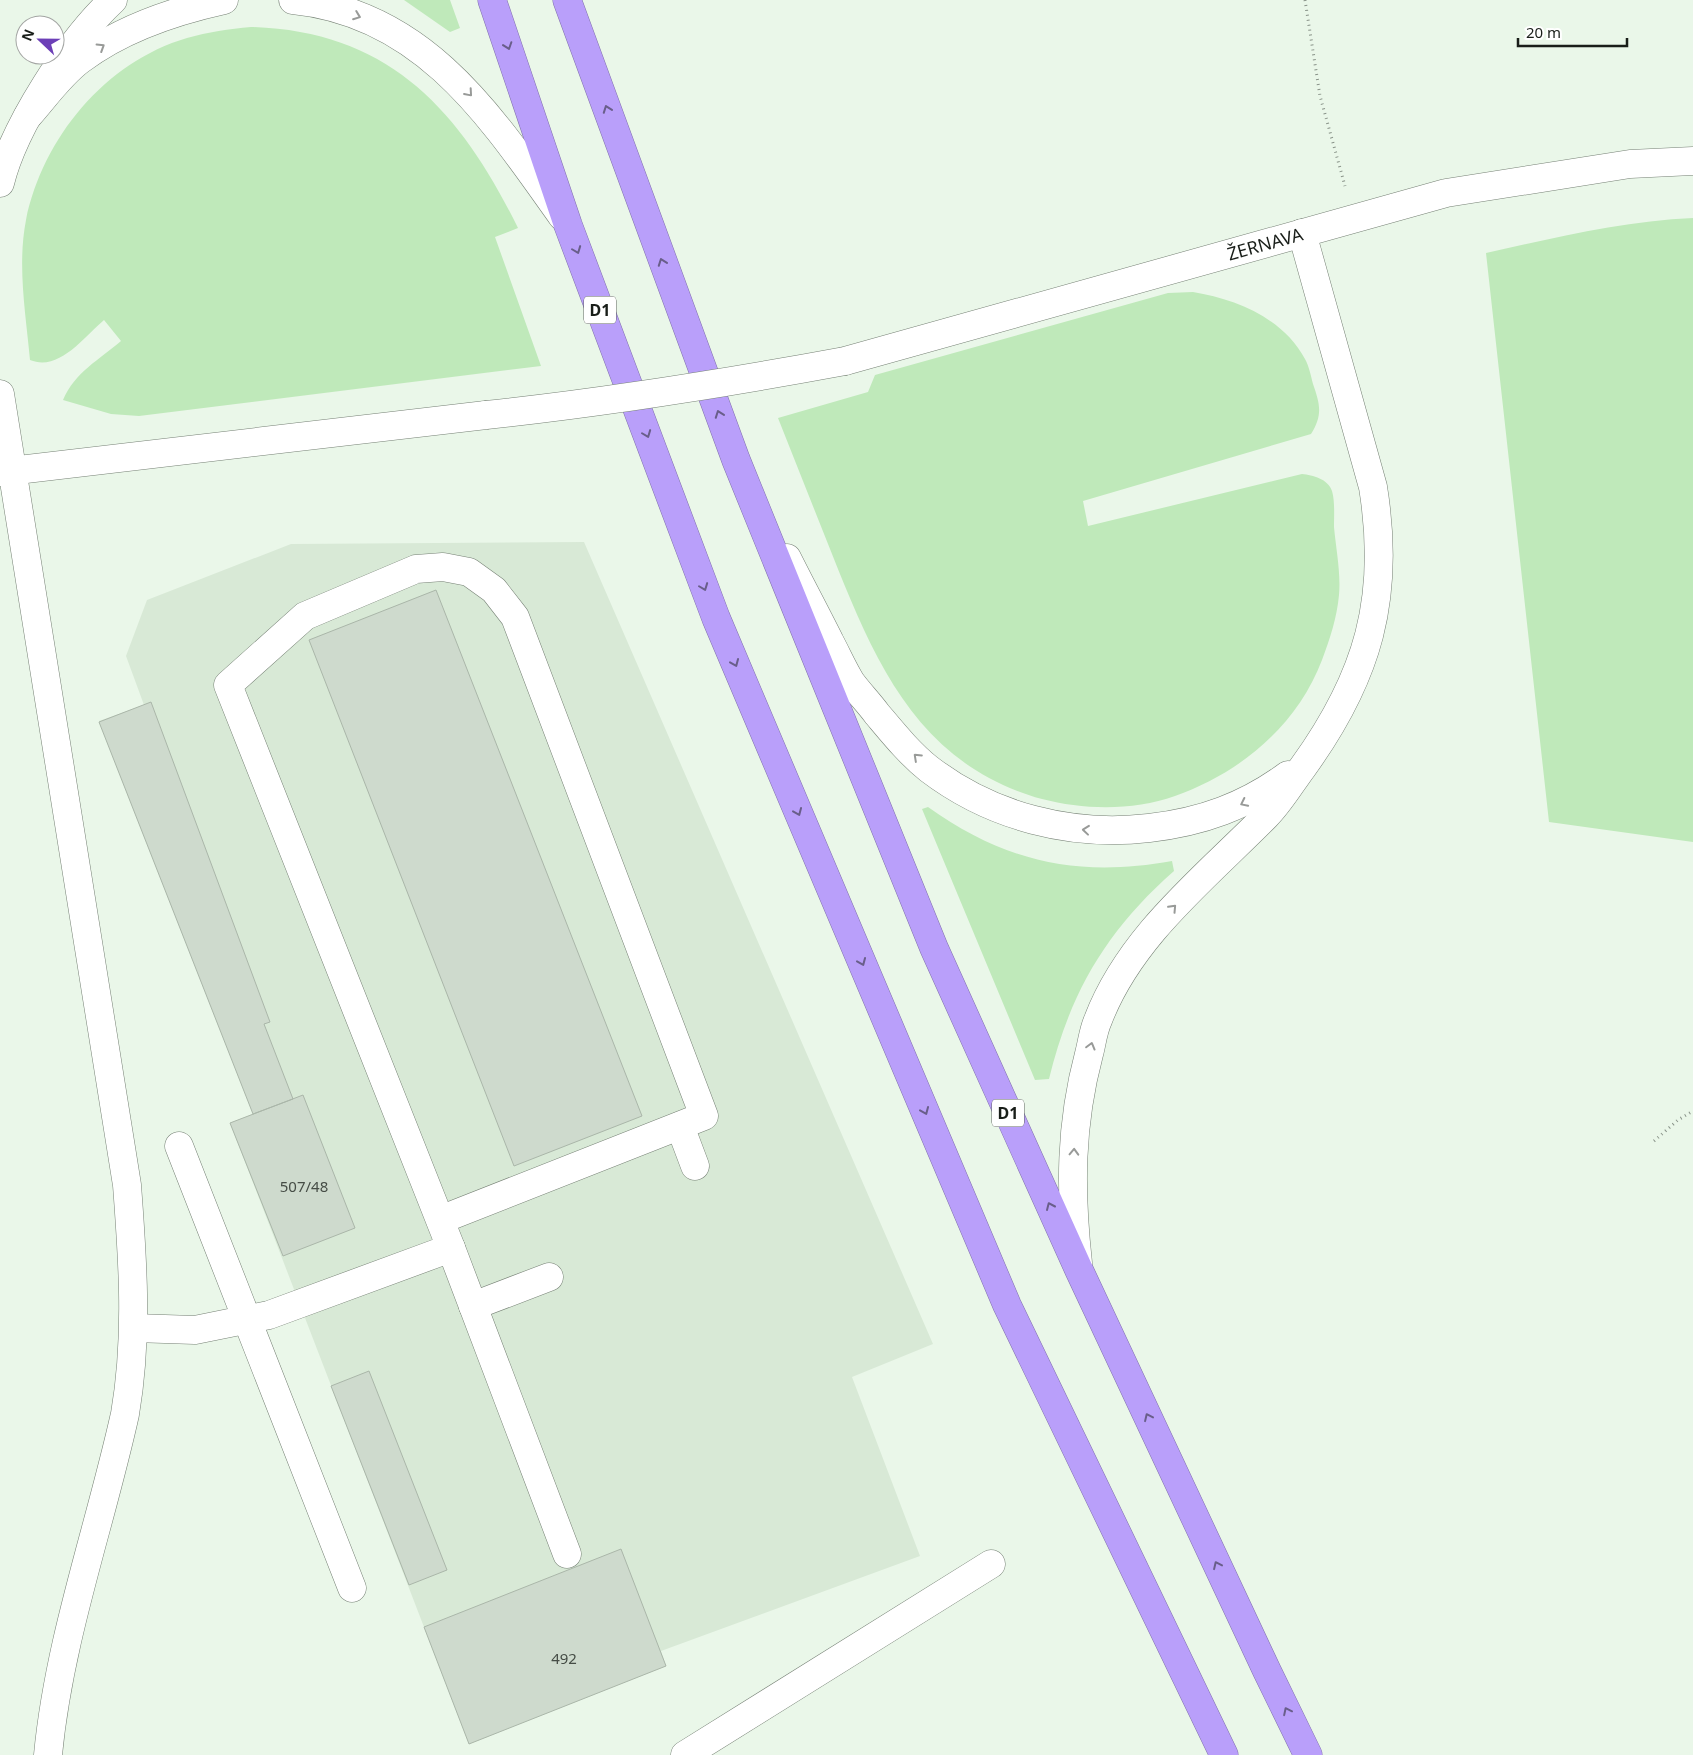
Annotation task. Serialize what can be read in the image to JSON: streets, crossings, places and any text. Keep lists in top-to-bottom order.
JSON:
{
  "streets": {
    "highway": ["D1"],
    "street": ["ŽERNAVA"]
  },
  "house_numbers": ["507/48", "492"],
  "scale_bar": "20 m",
  "north": "left"
}
